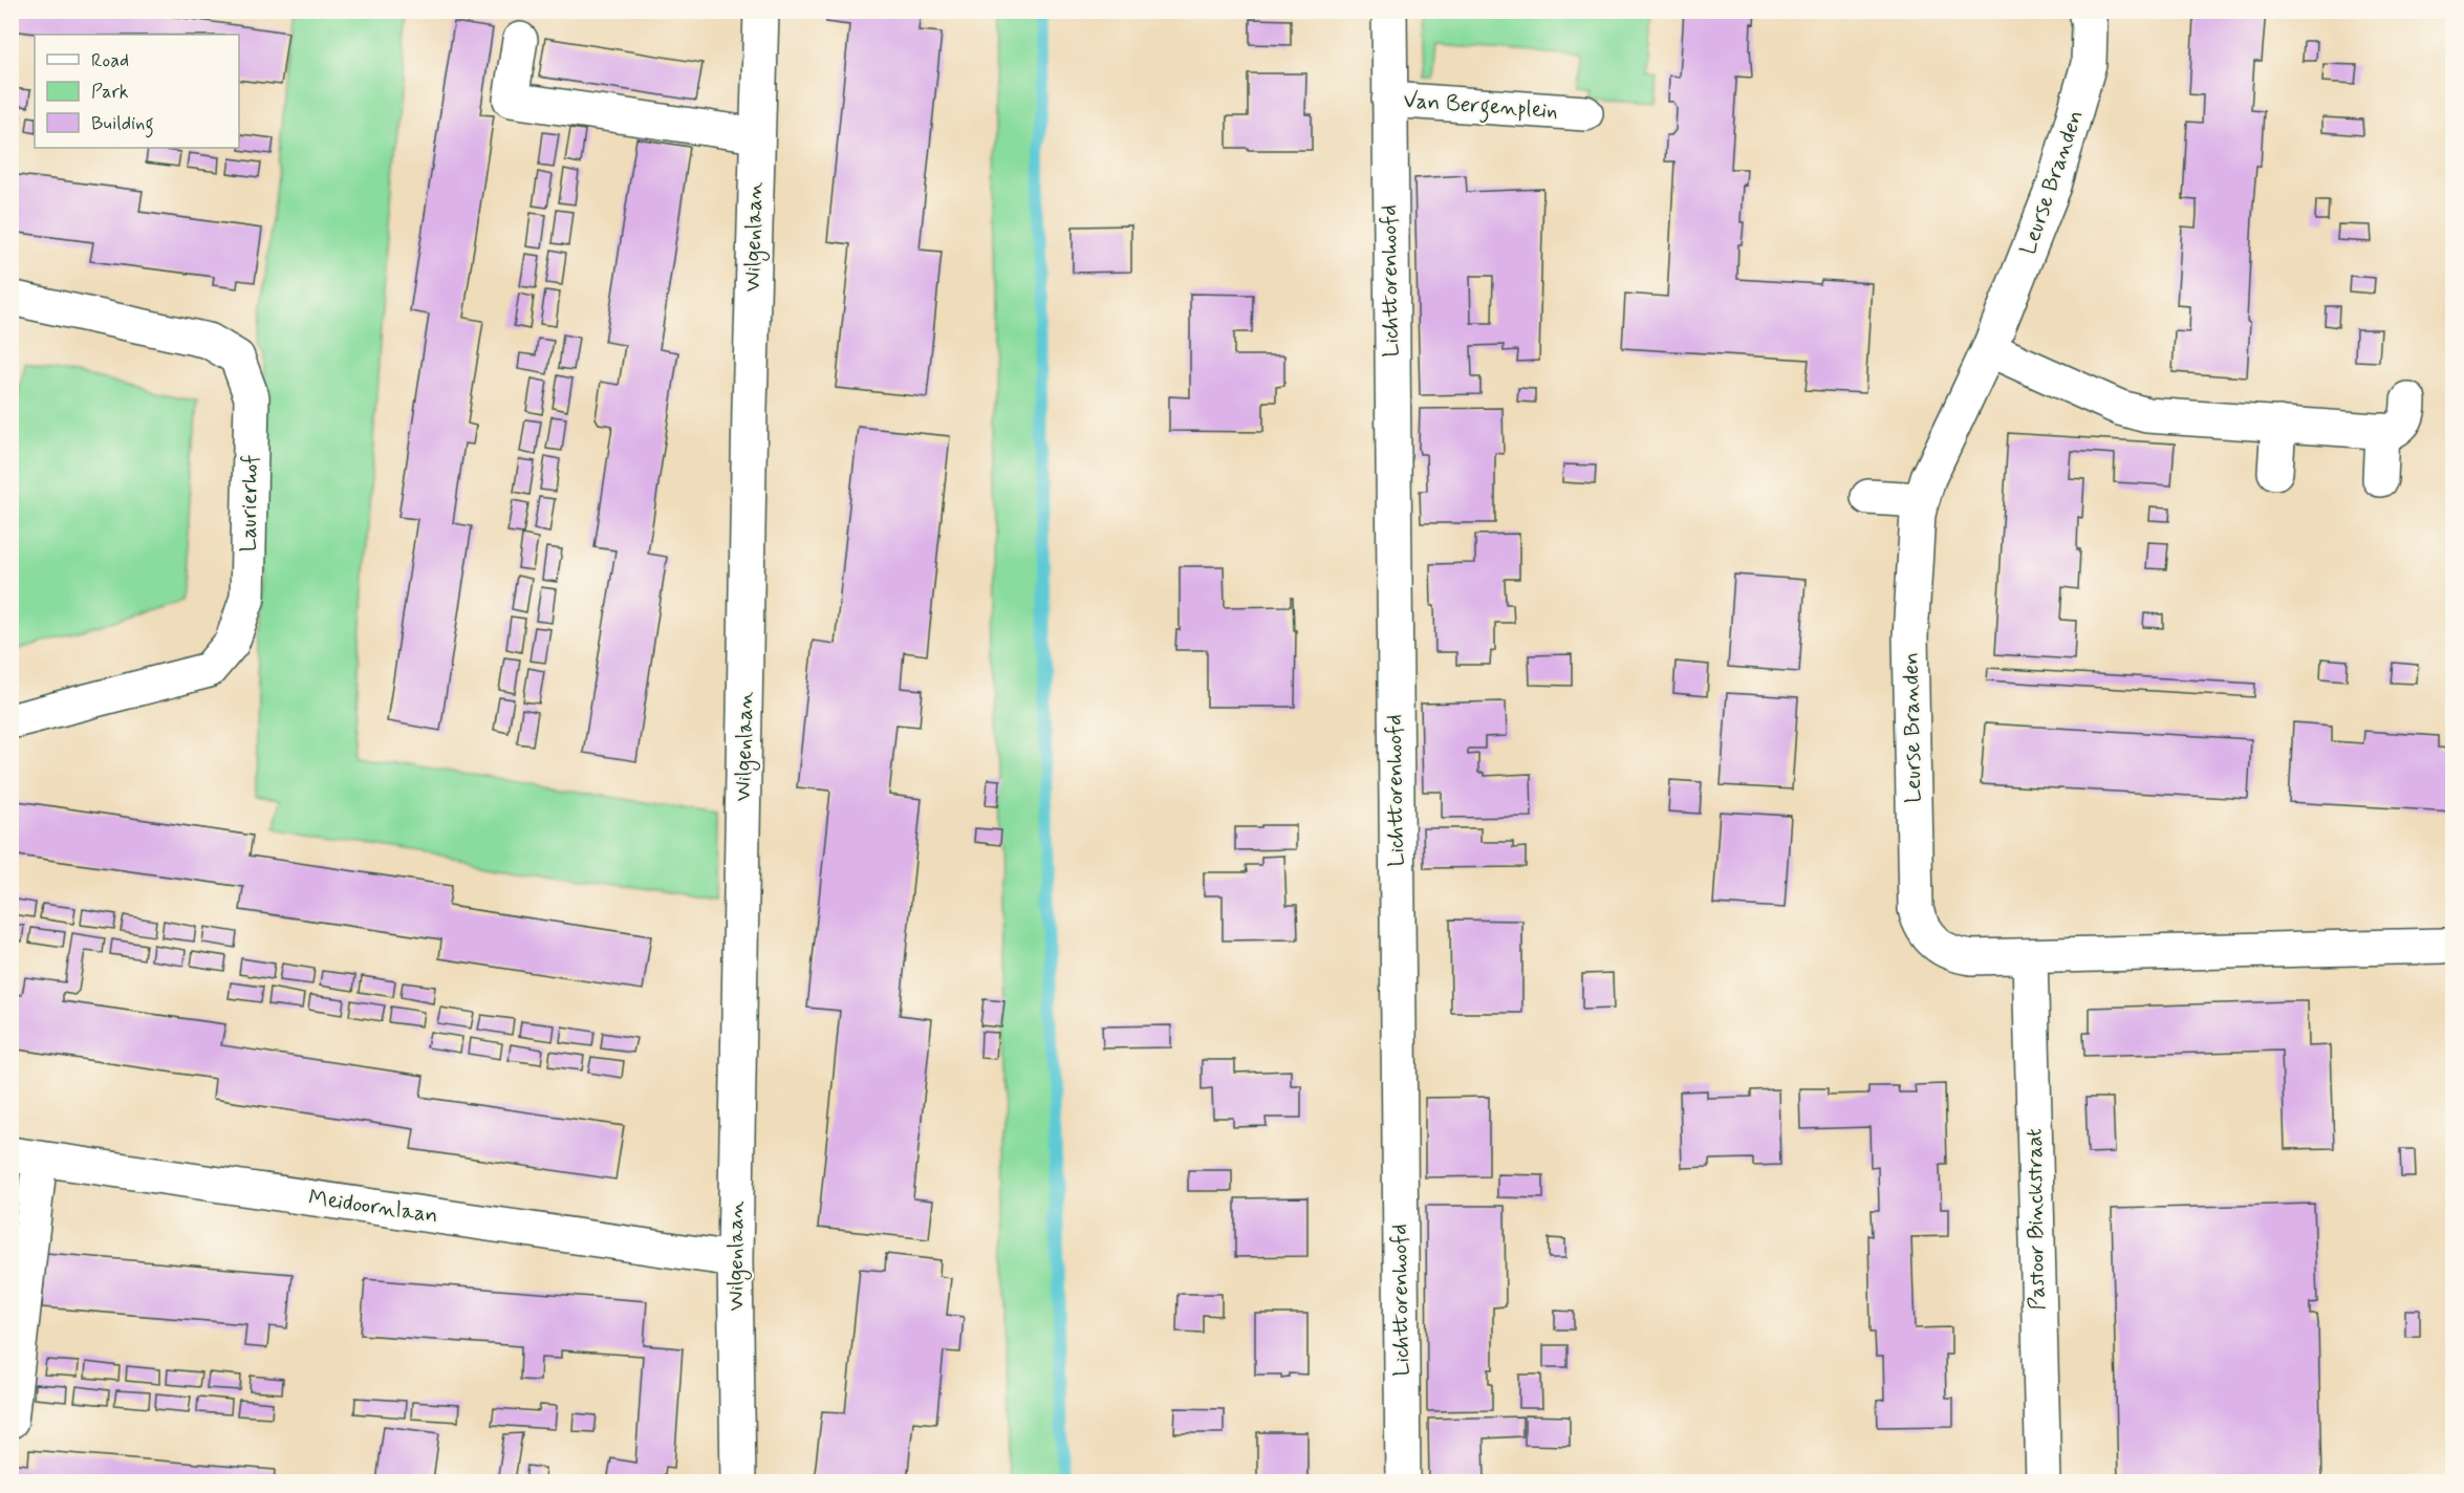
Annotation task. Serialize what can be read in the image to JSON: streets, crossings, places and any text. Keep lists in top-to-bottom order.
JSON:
{
  "streets": {
    "street": [
      "Van Bergenplein",
      "Leurse Branden",
      "Wilgenlaan",
      "Lichttorenhoofd",
      "Laurierhof",
      "Meidoornlaan",
      "Pastoor Binckstraat"
    ]
  },
  "crossings": [
    ["Van Bergenplein", "Lichttorenhoofd"],
    ["Leurse Branden", "Pastoor Binckstraat"],
    ["Wilgenlaan", "Meidoornlaan"]
  ],
  "legend": ["Road", "Park", "Building"]
}
